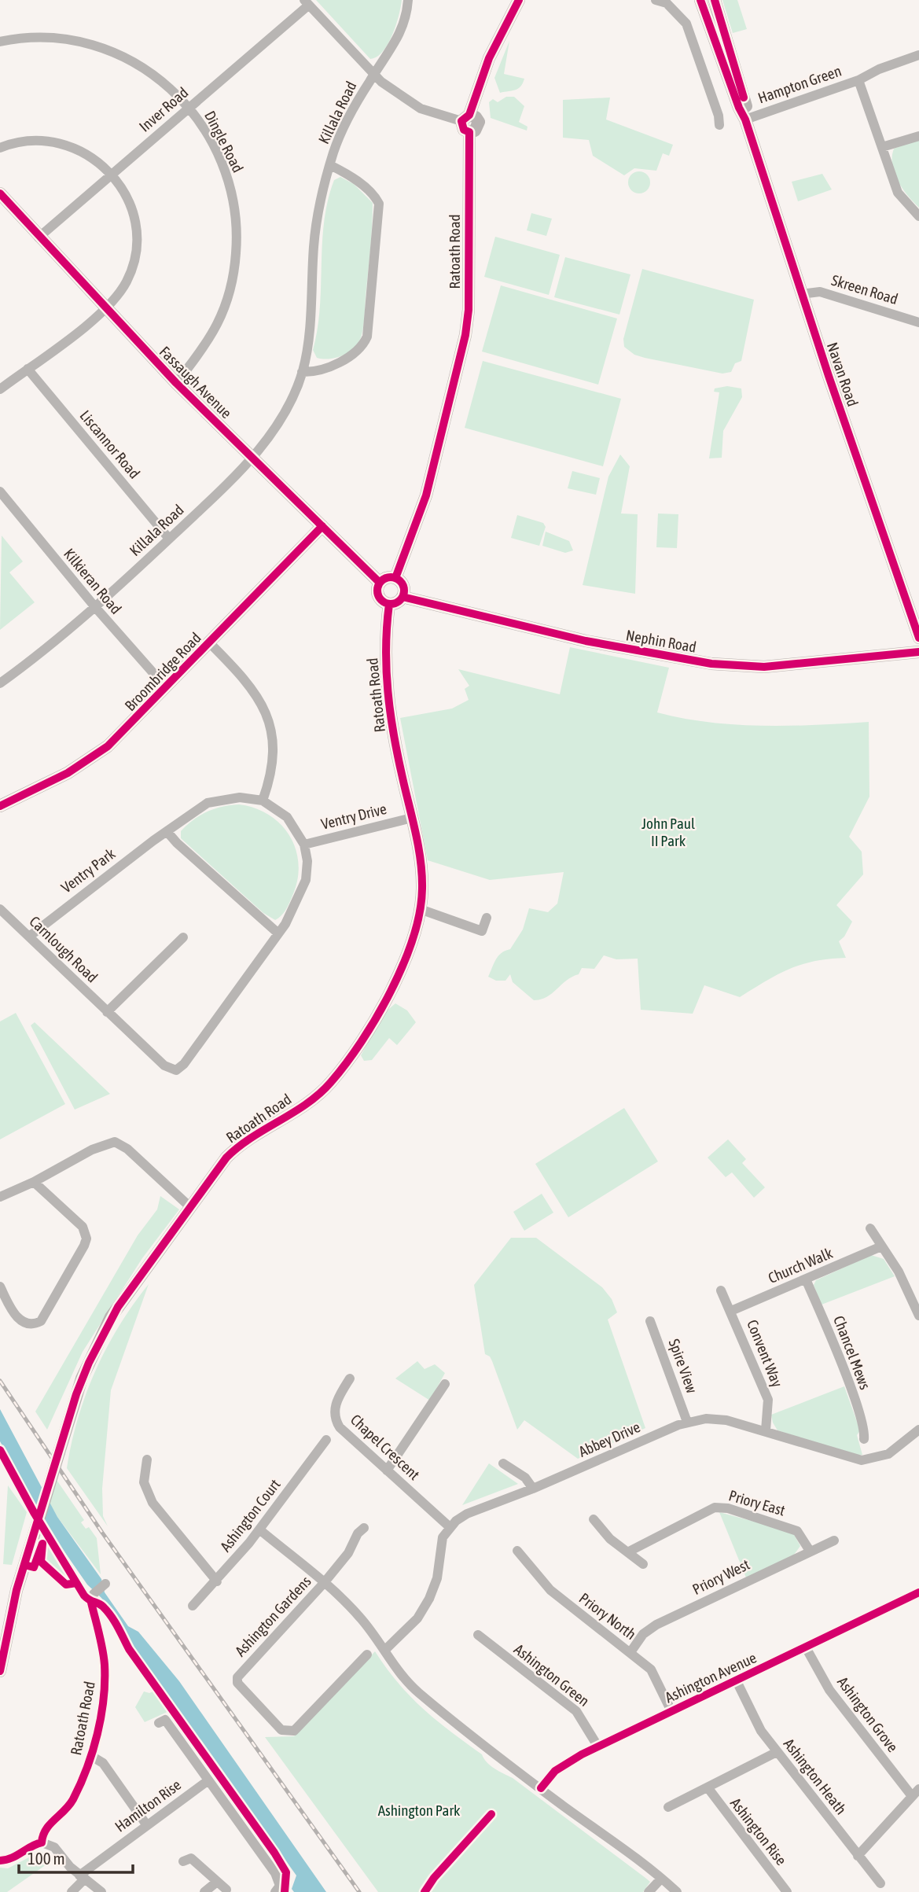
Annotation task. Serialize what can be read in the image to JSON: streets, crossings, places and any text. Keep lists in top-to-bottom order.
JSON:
{
  "streets": {
    "main road": [
      "Ratoath Road",
      "Navan Road",
      "Fassaugh Avenue",
      "Nephin Road",
      "Broombridge Road"
    ],
    "street": [
      "Hampton Green",
      "Inver Road",
      "Killala Road",
      "Dingle Road",
      "Skreen Road",
      "Liscannor Road",
      "Kilkieran Road",
      "Ventry Drive",
      "Ventry Park",
      "Carnlough Road",
      "Church Walk",
      "Chancel Mews",
      "Convent Way",
      "Spire View",
      "Abbey Drive",
      "Chapel Crescent",
      "Priory East",
      "Ashington Court",
      "Priory West",
      "Ashington Gardens",
      "Priory North",
      "Ashington Green",
      "Ashington Avenue",
      "Ashington Grove",
      "Ashington Heath",
      "Hamilton Rise",
      "Ashington Rise"
    ]
  },
  "crossings": [
    ["Hampton Green", "Navan Road"],
    ["Inver Road", "Dingle Road"],
    ["Inver Road", "Fassaugh Avenue"],
    ["Killala Road", "Fassaugh Avenue"],
    ["Killala Road", "Liscannor Road"],
    ["Killala Road", "Kilkieran Road"],
    ["Dingle Road", "Fassaugh Avenue"],
    ["Ratoath Road", "Fassaugh Avenue"],
    ["Ratoath Road", "Nephin Road"],
    ["Ratoath Road", "Ventry Drive"],
    ["Skreen Road", "Navan Road"],
    ["Fassaugh Avenue", "Nephin Road"],
    ["Fassaugh Avenue", "Broombridge Road"],
    ["Kilkieran Road", "Broombridge Road"],
    ["Ventry Drive", "Ventry Park"],
    ["Ventry Park", "Carnlough Road"],
    ["Church Walk", "Chancel Mews"],
    ["Church Walk", "Convent Way"],
    ["Convent Way", "Abbey Drive"],
    ["Spire View", "Abbey Drive"],
    ["Abbey Drive", "Chapel Crescent"],
    ["Priory East", "Priory West"],
    ["Priory West", "Priory North"],
    ["Priory North", "Ashington Avenue"],
    ["Ashington Green", "Ashington Avenue"],
    ["Ashington Avenue", "Ashington Grove"],
    ["Ashington Avenue", "Ashington Heath"],
    ["Ashington Heath", "Ashington Rise"]
  ],
  "parks": ["John Paul II Park", "Ashington Park"],
  "scale_bar": "100 m"
}
